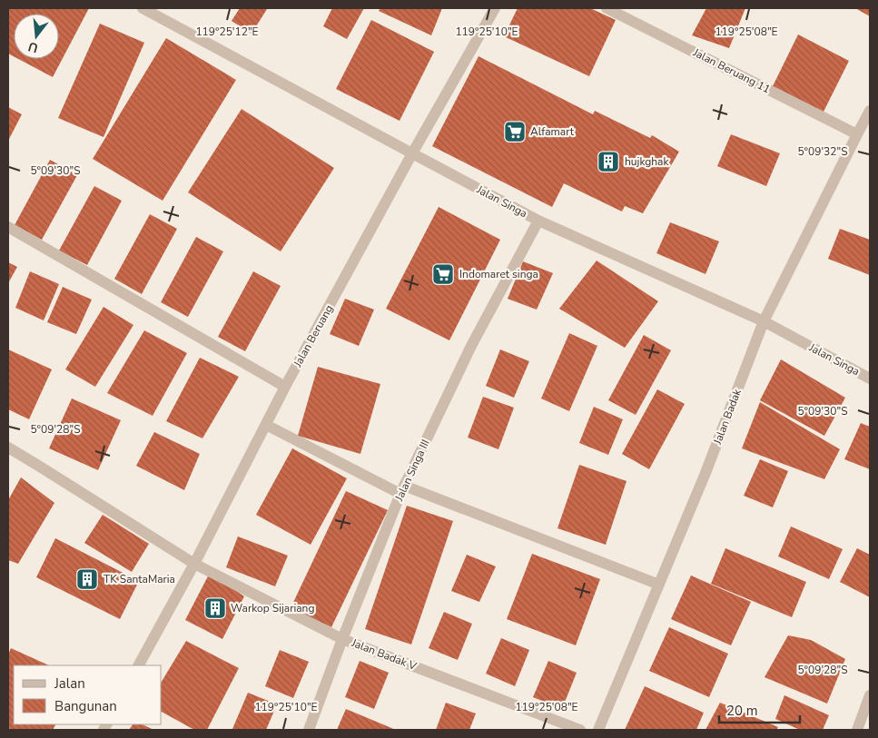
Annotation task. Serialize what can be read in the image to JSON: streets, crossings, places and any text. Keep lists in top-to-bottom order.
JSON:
{
  "streets": {
    "street": [
      "Jalan Beruang 11",
      "Jalan Singa",
      "Jalan Beruang",
      "Jalan Badak",
      "Jalan Singa III",
      "Jalan Badak V"
    ]
  },
  "crossings": [
    ["Jalan Beruang 11", "Jalan Badak"],
    ["Jalan Singa", "Jalan Beruang"],
    ["Jalan Singa", "Jalan Badak"],
    ["Jalan Singa", "Jalan Singa III"],
    ["Jalan Beruang", "Jalan Badak V"],
    ["Jalan Singa III", "Jalan Badak V"]
  ],
  "places": {
    "supermarket": ["Alfamart", "Indomaret singa"],
    "building": ["hujkghak", "TK SantaMaria", "Warkop Sijariang"]
  },
  "legend": ["Jalan", "Bangunan"],
  "scale_bar": "20 m",
  "north": "bottom",
  "coordinates": [
    "119°25'12\"E",
    "119°25'10\"E",
    "119°25'08\"E",
    "5°09'32\"S",
    "5°09'30\"S",
    "5°09'28\"S"
  ]
}
